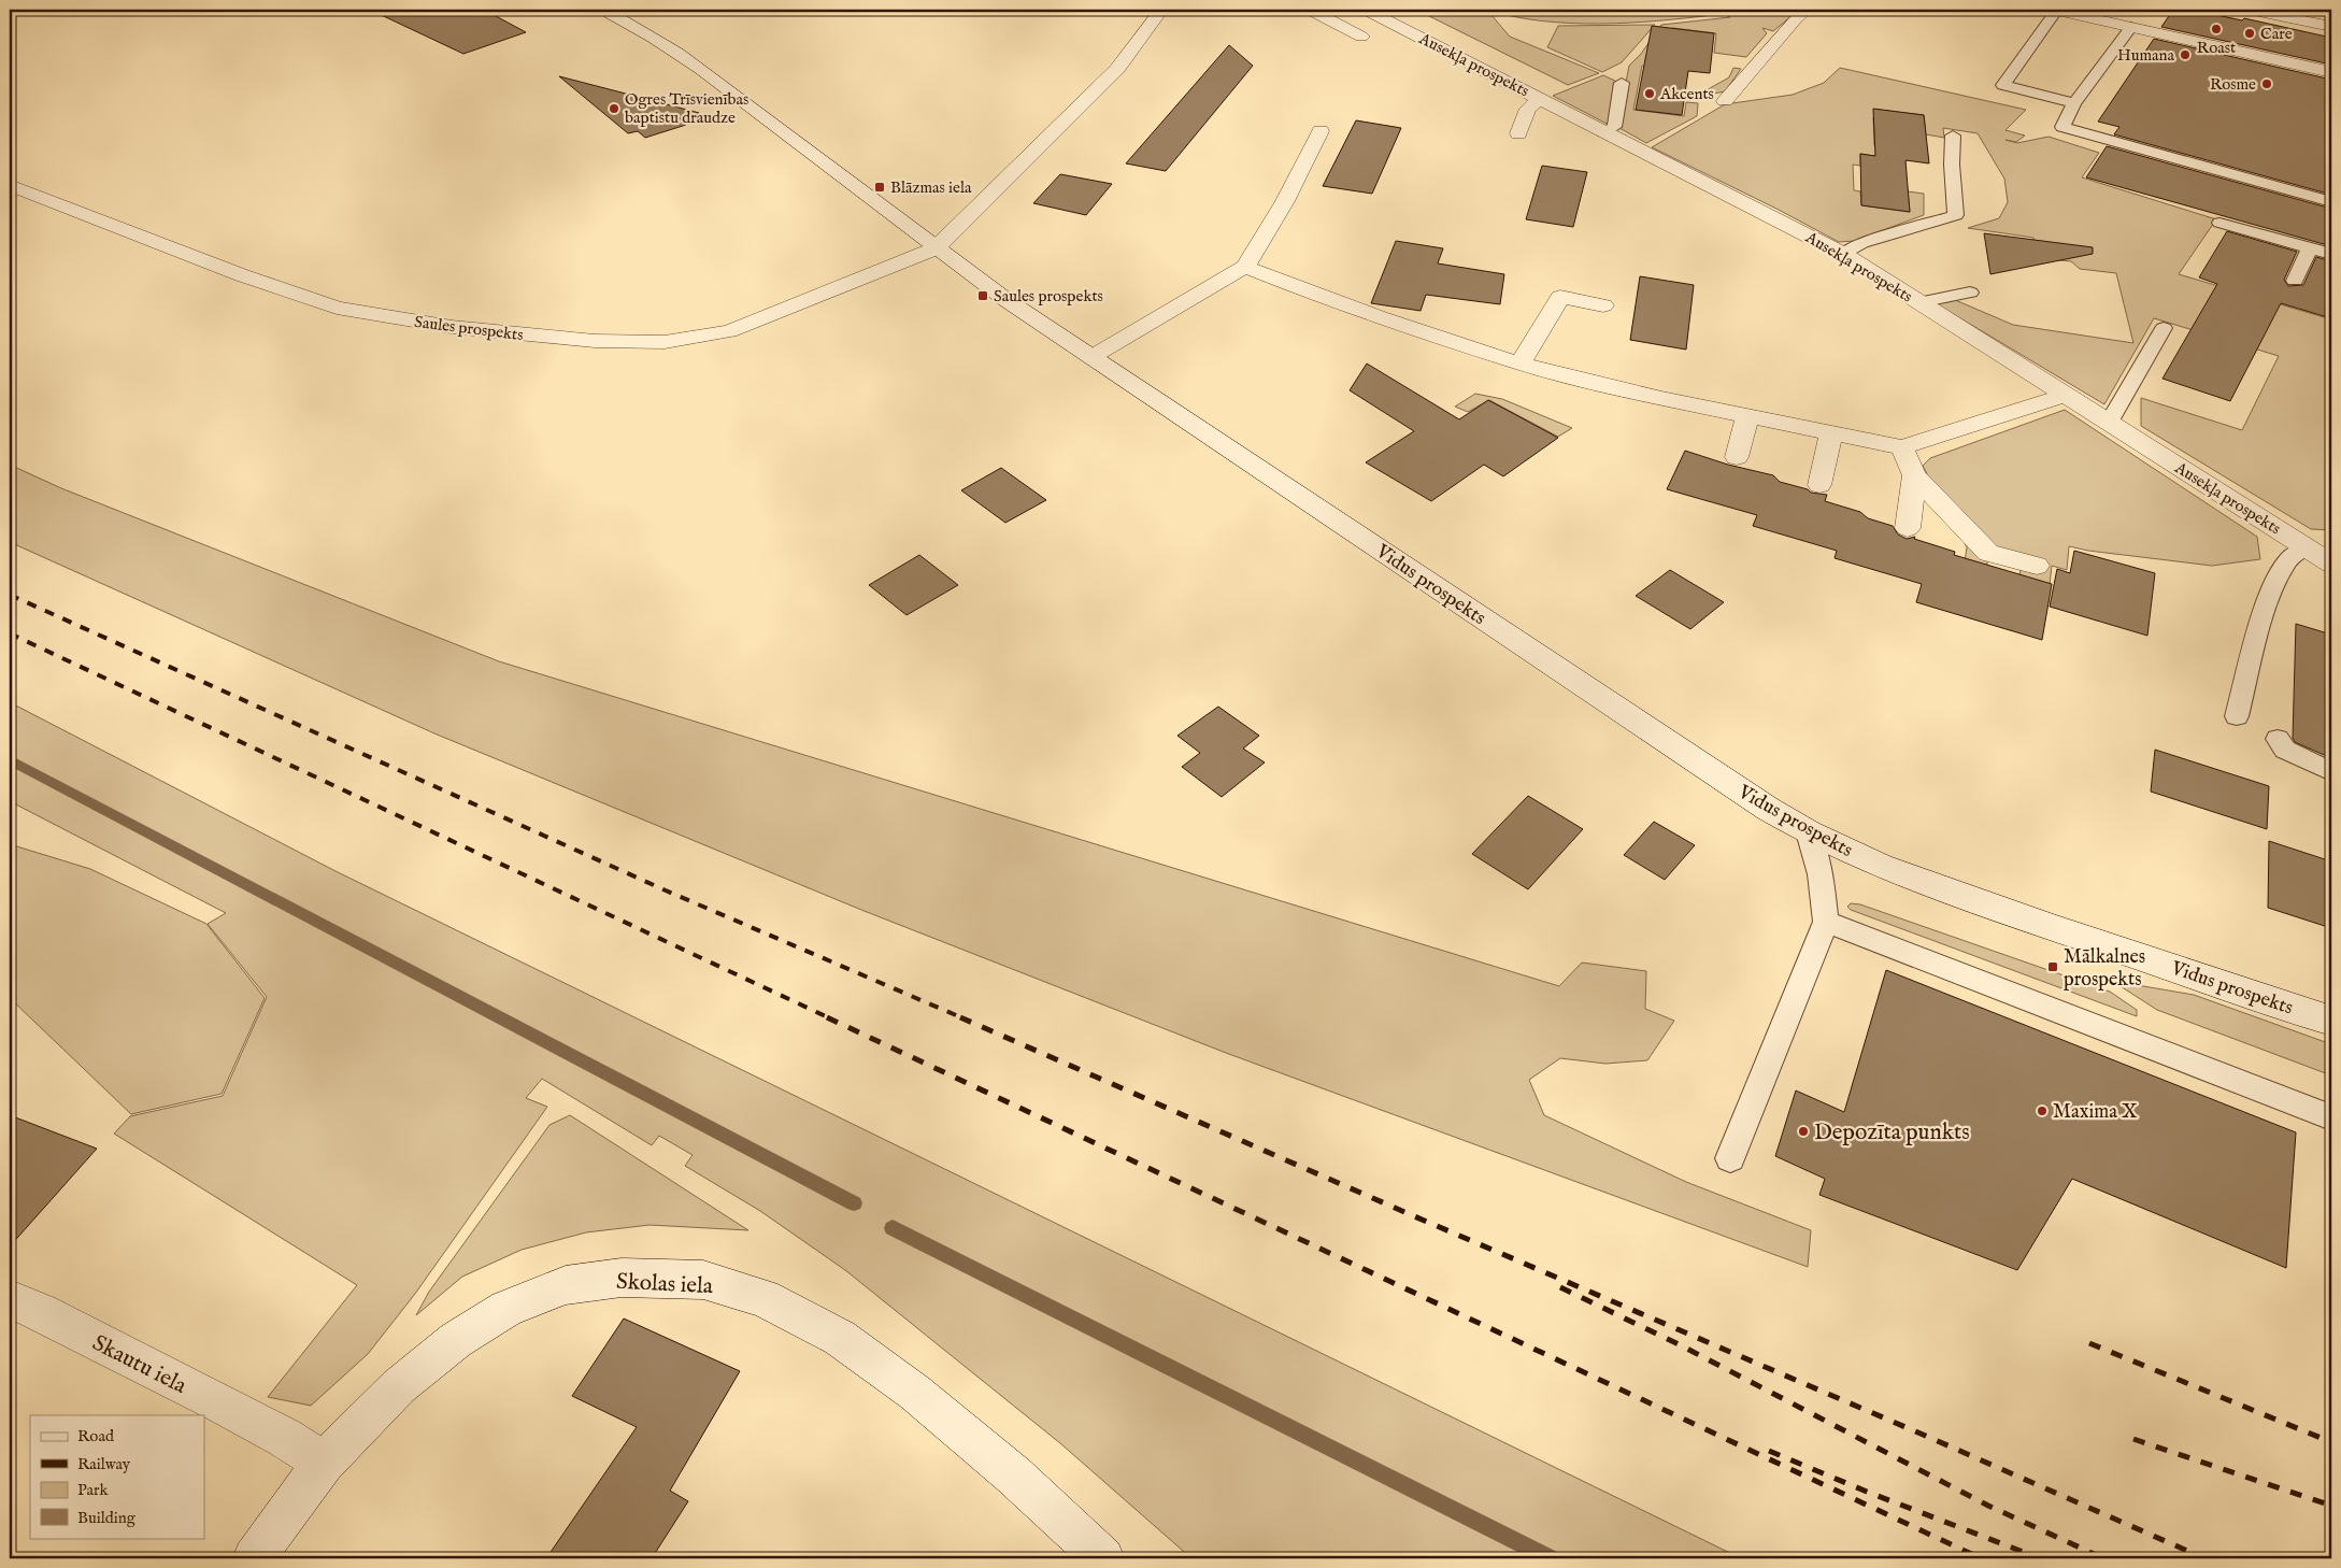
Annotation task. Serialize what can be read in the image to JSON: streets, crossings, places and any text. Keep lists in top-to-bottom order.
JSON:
{
  "streets": {
    "street": [
      "Ausekļa prospekts",
      "Saules prospekts",
      "Vidus prospekts",
      "Skolas iela",
      "Skautu iela"
    ]
  },
  "crossings": [
    ["Saules prospekts", "Vidus prospekts"],
    ["Skolas iela", "Skautu iela"]
  ],
  "places": {
    "other": [
      "Roast",
      "Care",
      "Humana",
      "Rosme",
      "Akcents",
      "Ogres Trīsvienības baptistu draudze",
      "Maxima X",
      "Depozīta punkts"
    ],
    "transit": ["Blāzmas iela", "Saules prospekts", "Mālkalnes prospekts"]
  },
  "legend": [
    "Road",
    "Railway",
    "Park",
    "Building"
  ]
}
